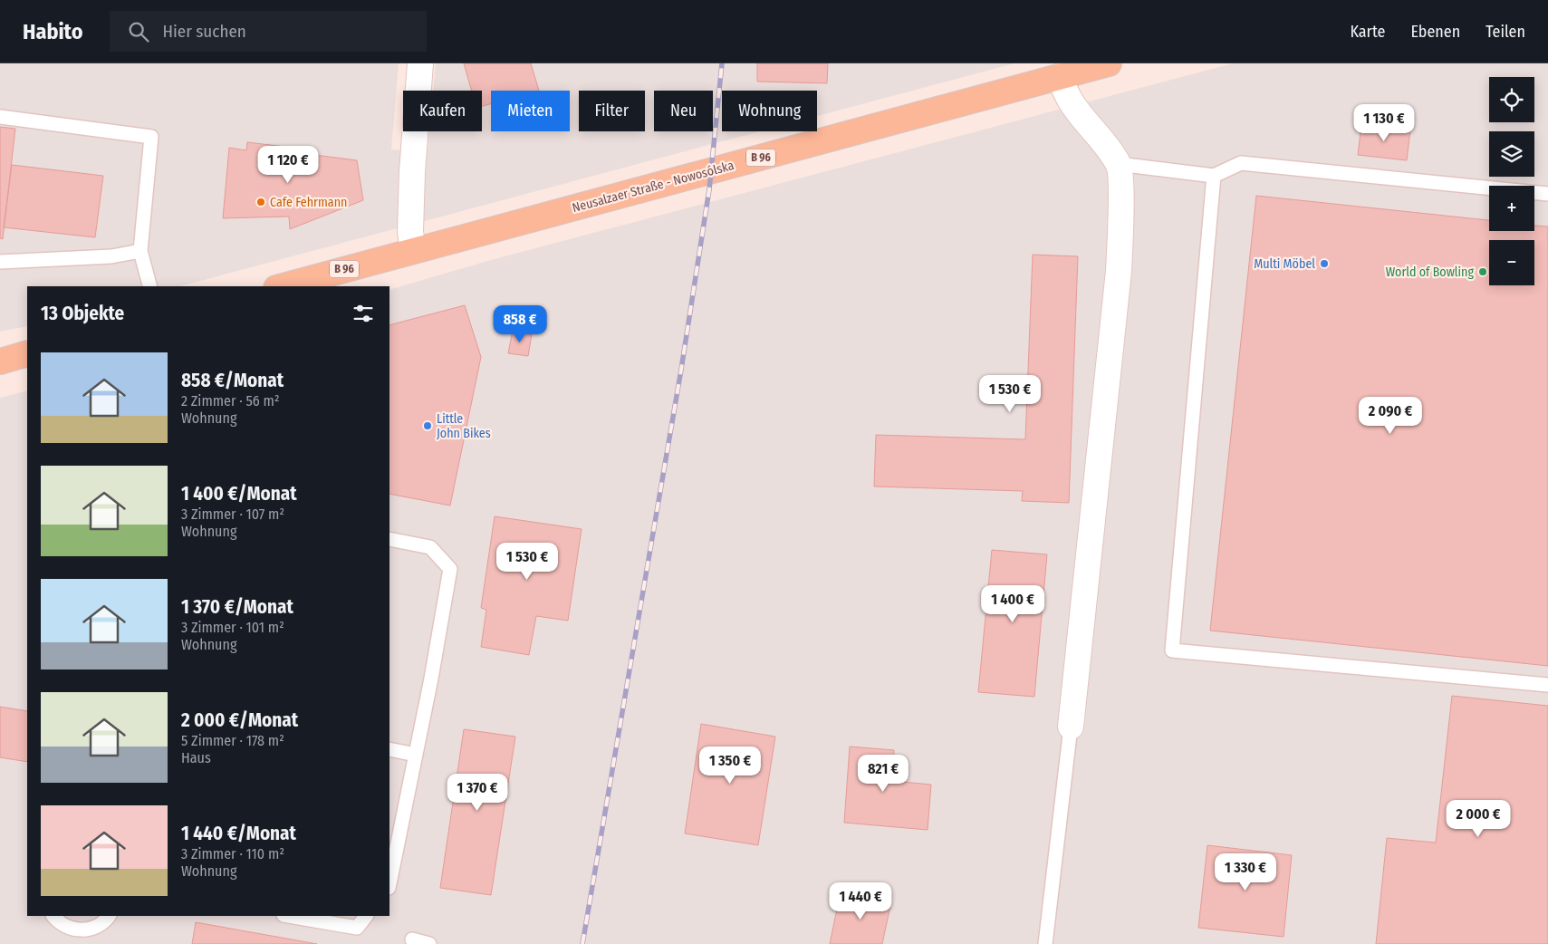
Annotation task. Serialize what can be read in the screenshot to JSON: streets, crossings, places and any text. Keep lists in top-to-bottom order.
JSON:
{
  "streets": {
    "main road": ["B 96", "Neusalzaer Straße - Nowosólska"]
  },
  "places": [
    "Cafe Fehrmann",
    "Multi Möbel",
    "World of Bowling",
    "Little John Bikes"
  ],
  "page": {
    "header": "Habito",
    "search": "Hier suchen",
    "nav": ["Karte", "Ebenen", "Teilen"],
    "map_buttons": ["+", "−"],
    "chip": [
      "Kaufen",
      "Mieten",
      "Filter",
      "Neu",
      "Wohnung"
    ],
    "price": [
      "1 130 €",
      "1 120 €",
      "858 €",
      "1 530 €",
      "2 090 €",
      "1 530 €",
      "1 400 €",
      "1 350 €",
      "821 €",
      "1 370 €",
      "2 000 €",
      "1 330 €",
      "1 440 €"
    ],
    "heading": "13 Objekte",
    "list": [
      {
        "name": "858 €/Monat",
        "note": "2 Zimmer · 56 m² · Wohnung"
      },
      {
        "name": "1 400 €/Monat",
        "note": "3 Zimmer · 107 m² · Wohnung"
      },
      {
        "name": "1 370 €/Monat",
        "note": "3 Zimmer · 101 m² · Wohnung"
      },
      {
        "name": "2 000 €/Monat",
        "note": "5 Zimmer · 178 m² · Haus"
      },
      {
        "name": "1 440 €/Monat",
        "note": "3 Zimmer · 110 m² · Wohnung"
      }
    ]
  }
}
